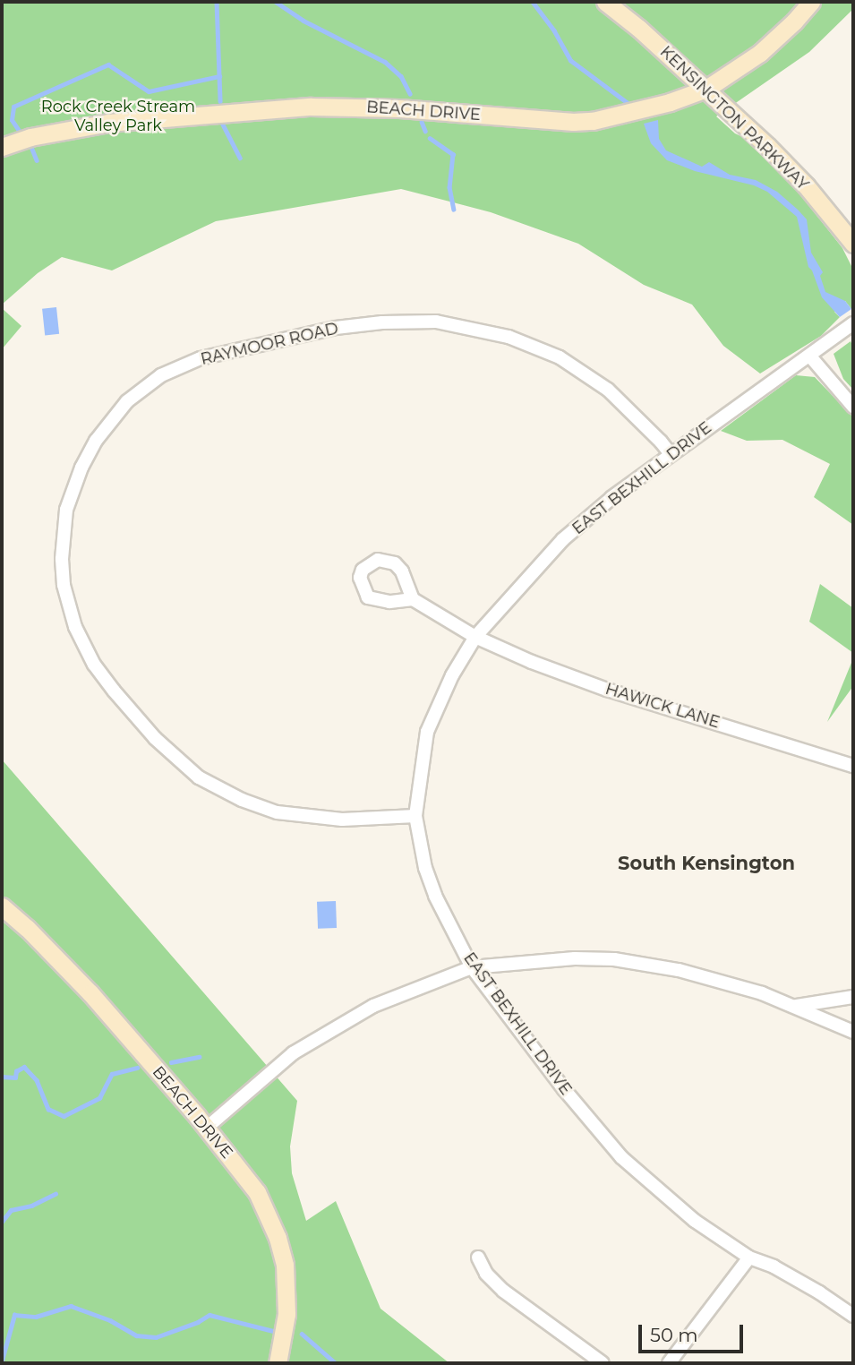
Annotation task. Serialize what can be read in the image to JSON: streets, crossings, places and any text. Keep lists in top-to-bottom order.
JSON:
{
  "streets": {
    "street": [
      "BEACH DRIVE",
      "KENSINGTON PARKWAY",
      "RAYMOOR ROAD",
      "EAST BEXHILL DRIVE",
      "HAWICK LANE"
    ]
  },
  "crossings": [
    ["BEACH DRIVE", "KENSINGTON PARKWAY"],
    ["RAYMOOR ROAD", "EAST BEXHILL DRIVE"],
    ["EAST BEXHILL DRIVE", "HAWICK LANE"]
  ],
  "districts": ["South Kensington"],
  "parks": ["Rock Creek Stream Valley Park"],
  "scale_bar": "50 m"
}
